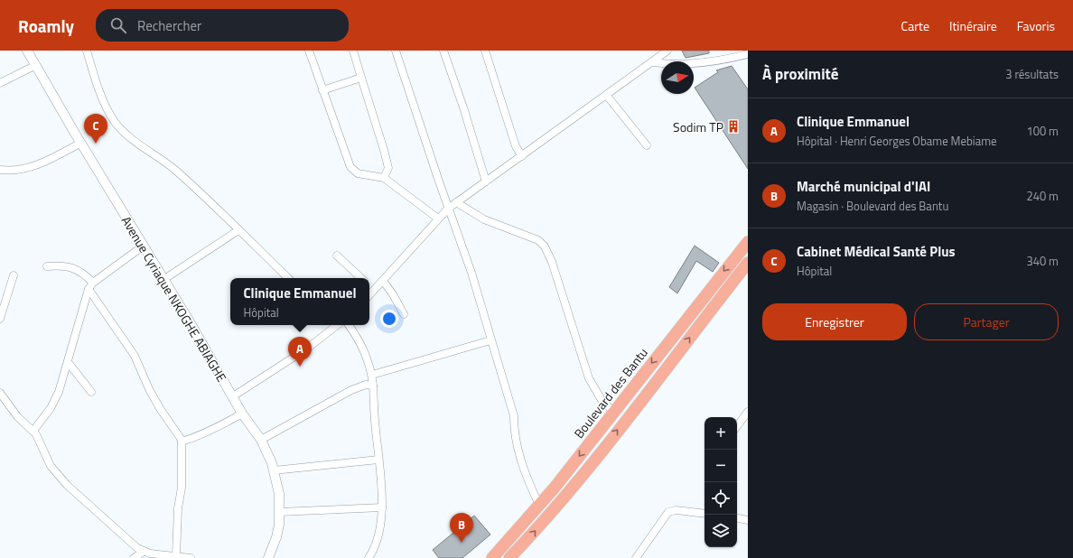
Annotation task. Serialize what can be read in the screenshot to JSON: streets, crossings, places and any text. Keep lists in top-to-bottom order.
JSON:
{
  "streets": {
    "highway": ["Boulevard des Bantu"],
    "street": ["Avenue Cyriaque NKOGHE ABIAGHE"]
  },
  "places": {
    "building": ["Sodim TP"]
  },
  "north": "right",
  "page": {
    "header": "Roamly",
    "search": "Rechercher",
    "nav": ["Carte", "Itinéraire", "Favoris"],
    "heading": ["À proximité", "3 résultats"],
    "list": [
      {
        "mark": "A",
        "name": "Clinique Emmanuel",
        "note": "Hôpital · Henri Georges Obame Mebiame",
        "value": "100 m"
      },
      {
        "mark": "B",
        "name": "Marché municipal d'IAI",
        "note": "Magasin · Boulevard des Bantu",
        "value": "240 m"
      },
      {
        "mark": "C",
        "name": "Cabinet Médical Santé Plus",
        "note": "Hôpital",
        "value": "340 m"
      }
    ],
    "pins": ["C", "A", "B"],
    "popup": ["Clinique Emmanuel", "Hôpital"],
    "buttons": ["Enregistrer", "Partager"],
    "map_buttons": ["+", "−"]
  }
}
